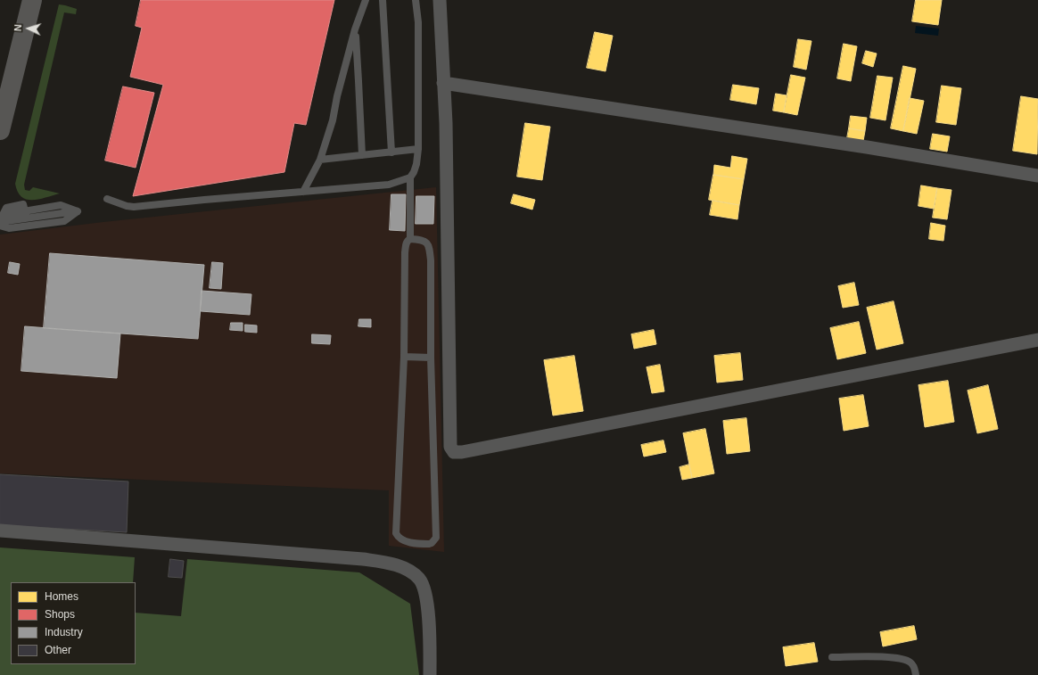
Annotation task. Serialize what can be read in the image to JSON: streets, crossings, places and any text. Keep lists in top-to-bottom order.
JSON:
{
  "legend": [
    "Homes",
    "Shops",
    "Industry",
    "Other"
  ],
  "north": "left"
}
